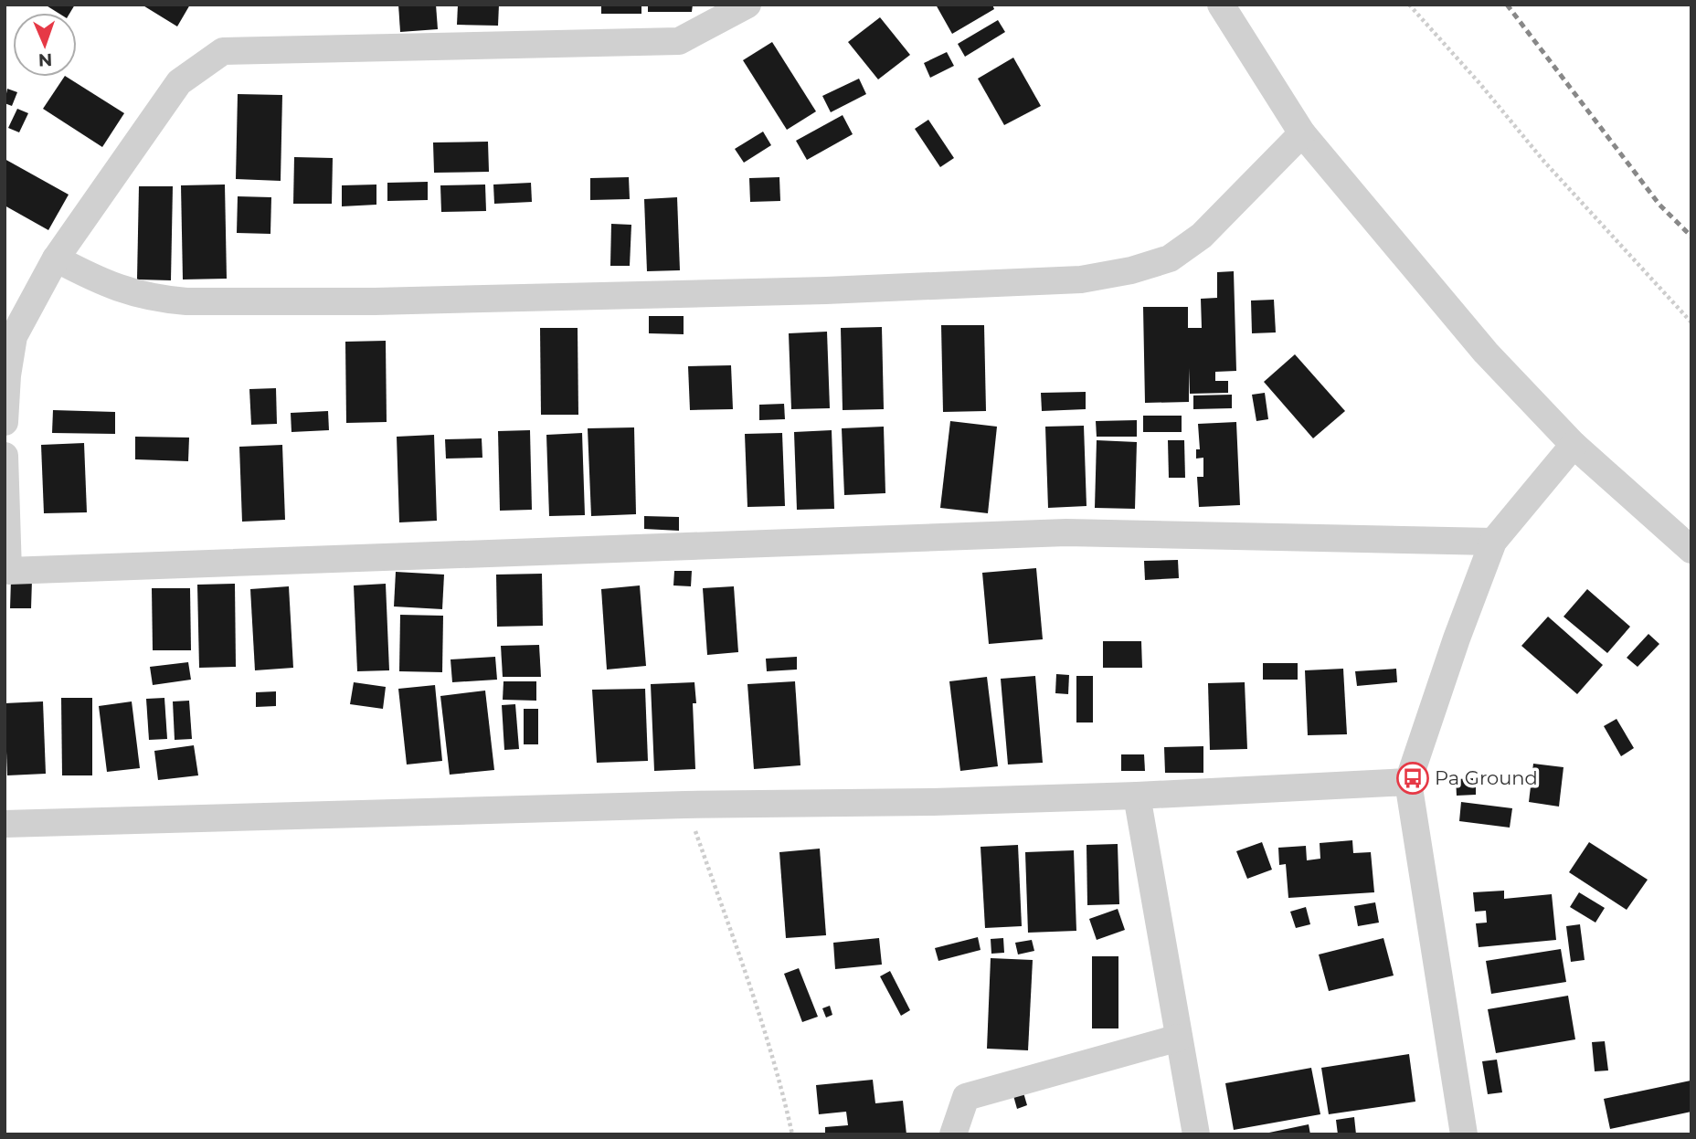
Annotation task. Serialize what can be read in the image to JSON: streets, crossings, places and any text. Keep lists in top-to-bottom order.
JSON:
{
  "places": {
    "bus stop": ["Pa Ground"]
  },
  "north": "bottom"
}
